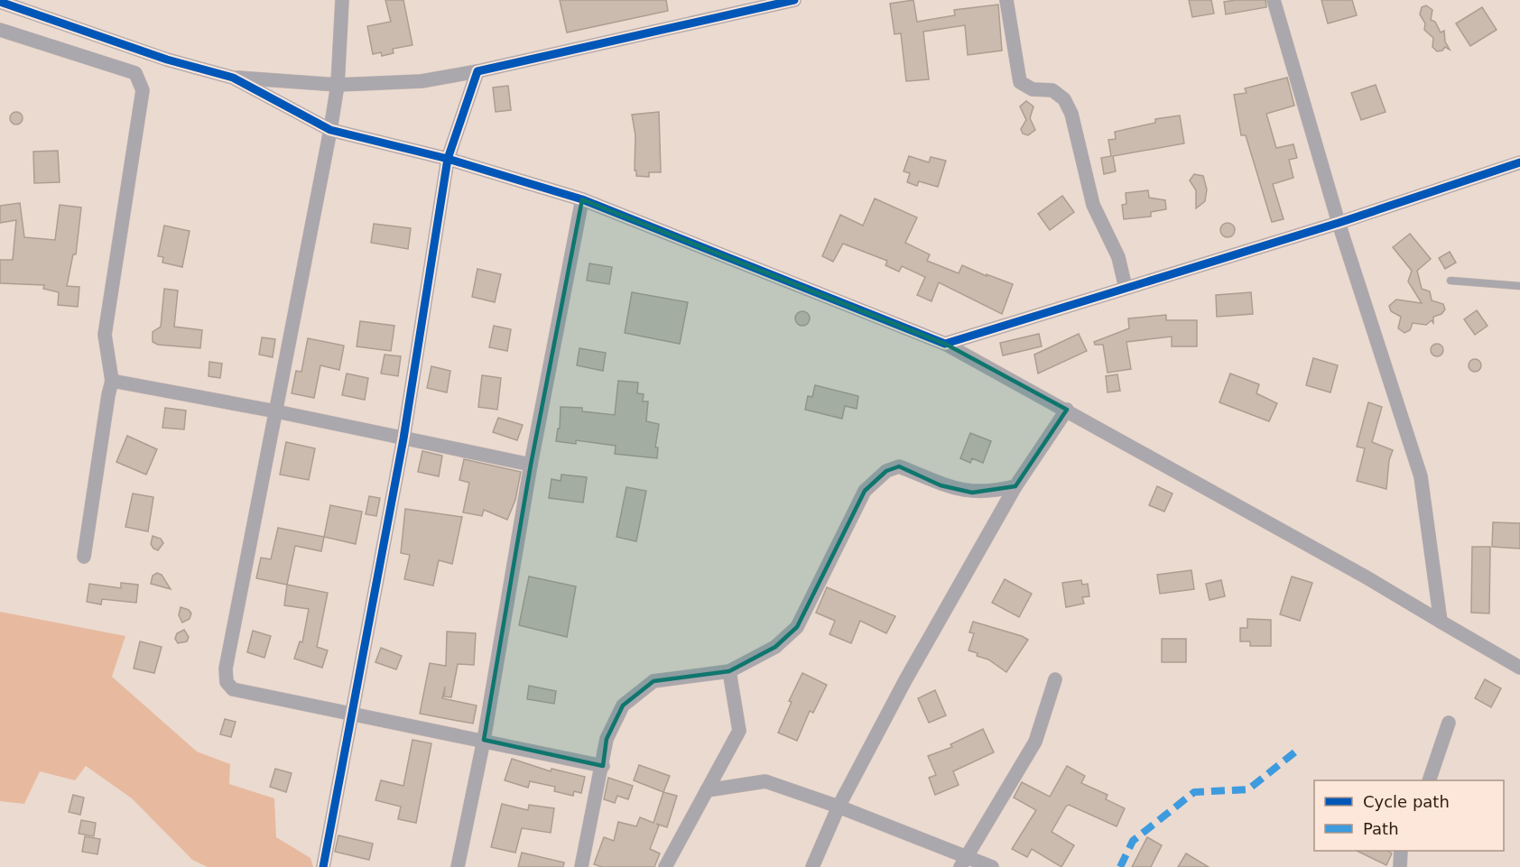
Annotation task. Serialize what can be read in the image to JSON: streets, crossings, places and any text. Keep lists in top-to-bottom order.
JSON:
{
  "legend": ["Cycle path", "Path"]
}
